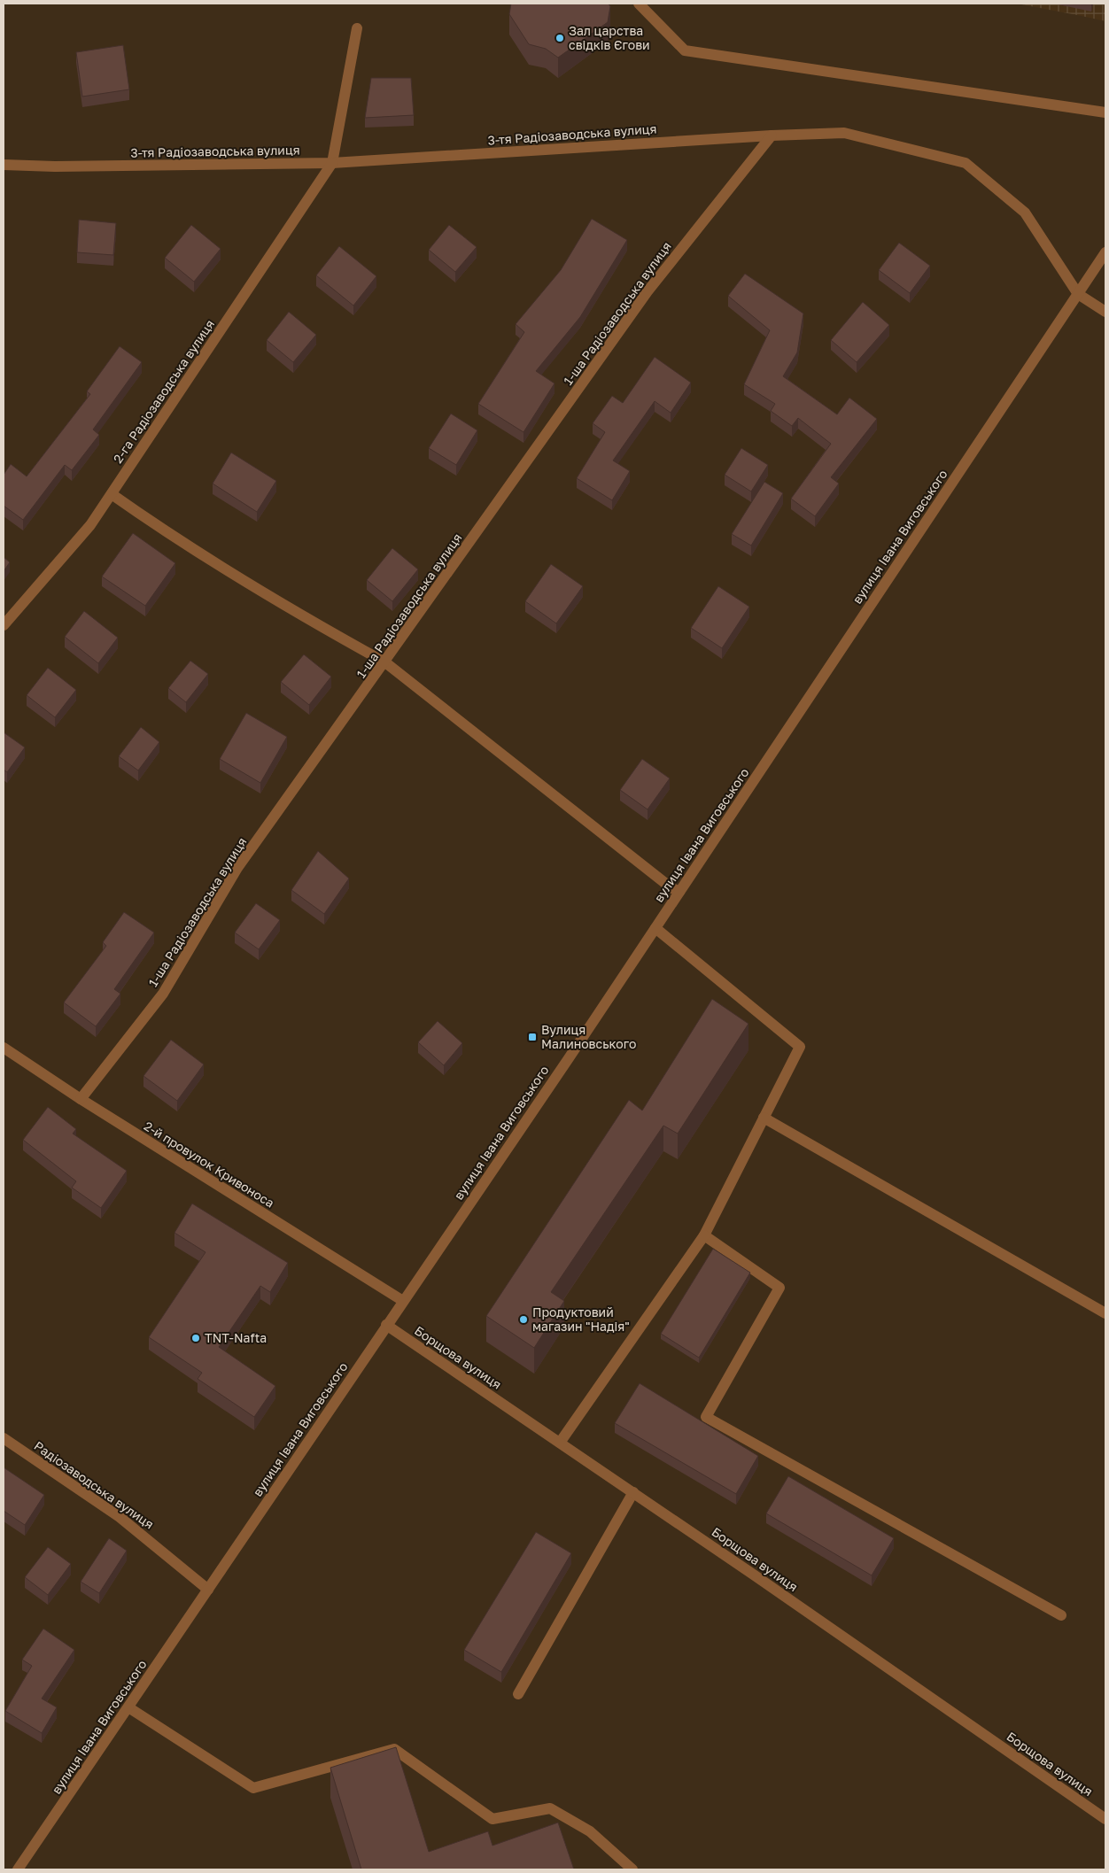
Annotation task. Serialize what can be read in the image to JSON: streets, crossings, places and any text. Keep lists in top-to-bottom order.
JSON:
{
  "streets": {
    "street": [
      "3-тя Радіозаводська вулиця",
      "1-ша Радіозаводська вулиця",
      "2-га Радіозаводська вулиця",
      "вулиця Івана Виговського",
      "2-й провулок Кривоноса",
      "Борщова вулиця",
      "Радіозаводська вулиця"
    ]
  },
  "crossings": [
    ["3-тя Радіозаводська вулиця", "1-ша Радіозаводська вулиця"],
    ["3-тя Радіозаводська вулиця", "2-га Радіозаводська вулиця"],
    ["3-тя Радіозаводська вулиця", "вулиця Івана Виговського"],
    ["1-ша Радіозаводська вулиця", "2-й провулок Кривоноса"],
    ["вулиця Івана Виговського", "2-й провулок Кривоноса"],
    ["вулиця Івана Виговського", "Борщова вулиця"],
    ["вулиця Івана Виговського", "Радіозаводська вулиця"]
  ],
  "places": {
    "other": ["Зал царства свідків Єгови", "Продуктовий магазин \"Надія\"", "TNT-Nafta"],
    "transit": ["Вулиця Малиновського"]
  }
}
